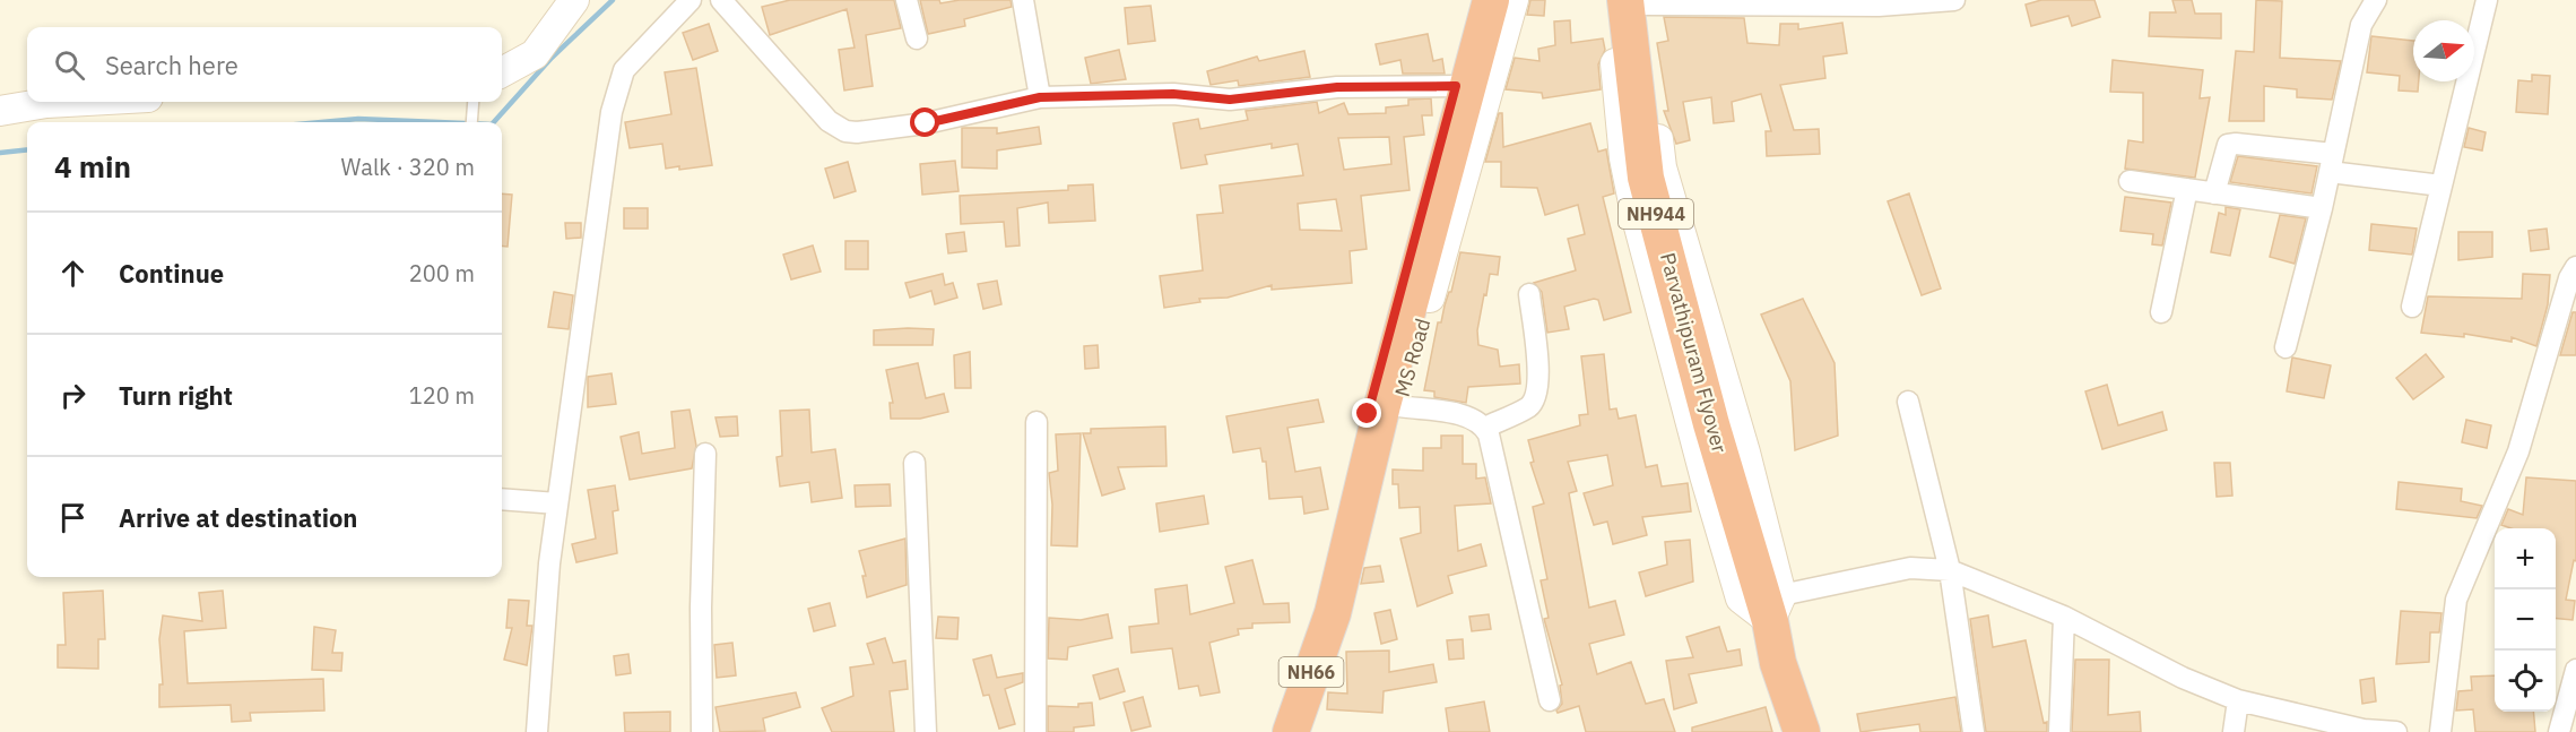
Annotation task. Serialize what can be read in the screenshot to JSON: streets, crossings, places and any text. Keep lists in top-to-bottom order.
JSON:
{
  "streets": {
    "highway": ["NH944", "Parvathipuram Flyover", "NH66"],
    "street": ["MS Road"]
  },
  "crossings": [
    ["NH944", "Parvathipuram Flyover"],
    ["MS Road", "NH66"]
  ],
  "north": "right",
  "page": {
    "search": "Search here",
    "heading": ["4 min", "Walk · 320 m"],
    "list": [
      ["Continue", "200 m"],
      ["Turn right", "120 m"],
      "Arrive at destination"
    ],
    "map_buttons": ["+", "−"]
  }
}
